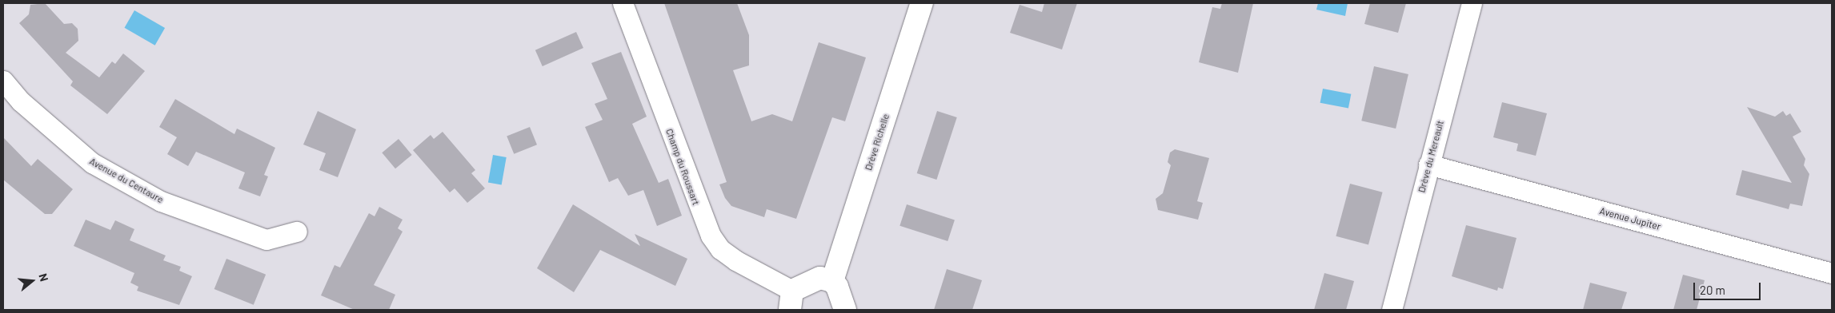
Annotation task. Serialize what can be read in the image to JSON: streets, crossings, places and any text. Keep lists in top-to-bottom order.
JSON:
{
  "streets": {
    "street": [
      "Drève Richelle",
      "Drève du Mereault",
      "Champ du Roussart",
      "Avenue du Centaure",
      "Avenue Jupiter"
    ]
  },
  "crossings": [
    ["Drève du Mereault", "Avenue Jupiter"]
  ],
  "scale_bar": "20 m",
  "north": "right"
}
